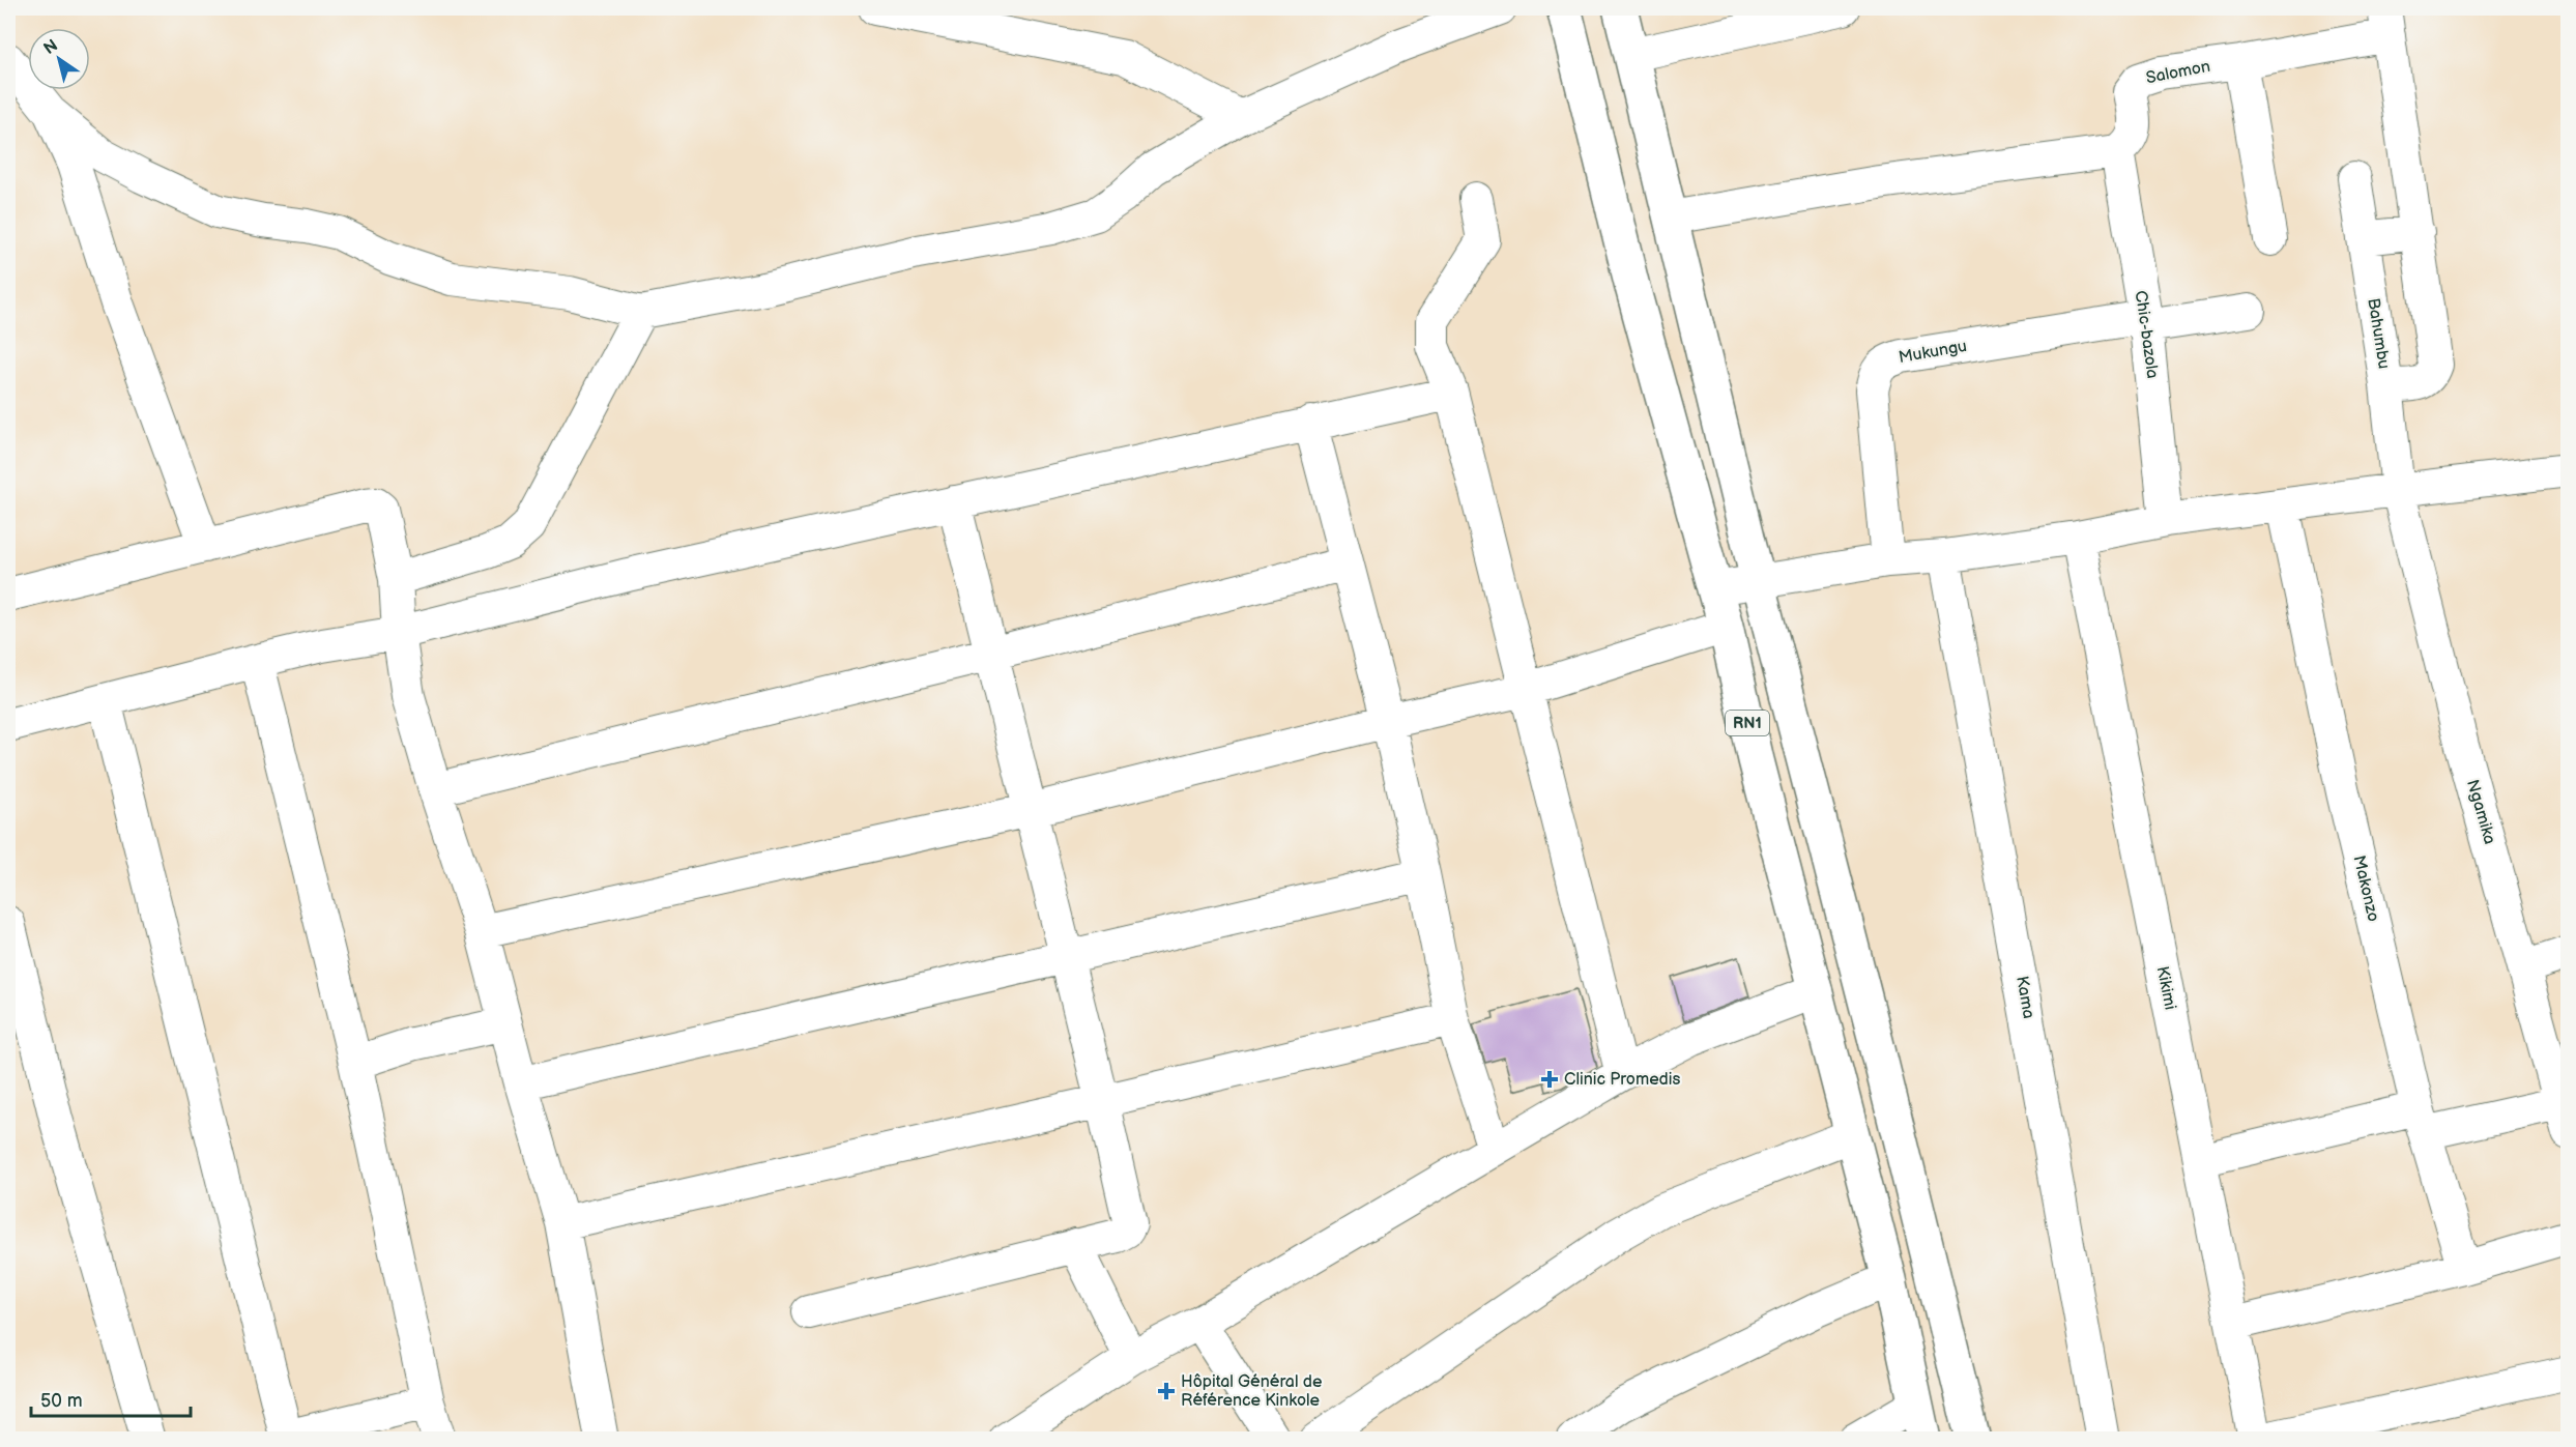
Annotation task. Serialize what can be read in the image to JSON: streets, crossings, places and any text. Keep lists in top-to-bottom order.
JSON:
{
  "streets": {
    "highway": ["RN1"],
    "street": [
      "Salomon",
      "Bahumbu",
      "Chic-bazola",
      "Mukungu",
      "Ngamika",
      "Makonzo",
      "Kikimi",
      "Kama"
    ]
  },
  "crossings": [
    ["Salomon", "Chic-bazola"],
    ["Bahumbu", "Ngamika"],
    ["Chic-bazola", "Mukungu"]
  ],
  "places": {
    "health": ["Clinic Promedis", "Hôpital Général de Référence Kinkole"]
  },
  "scale_bar": "50 m",
  "north": "top left"
}
